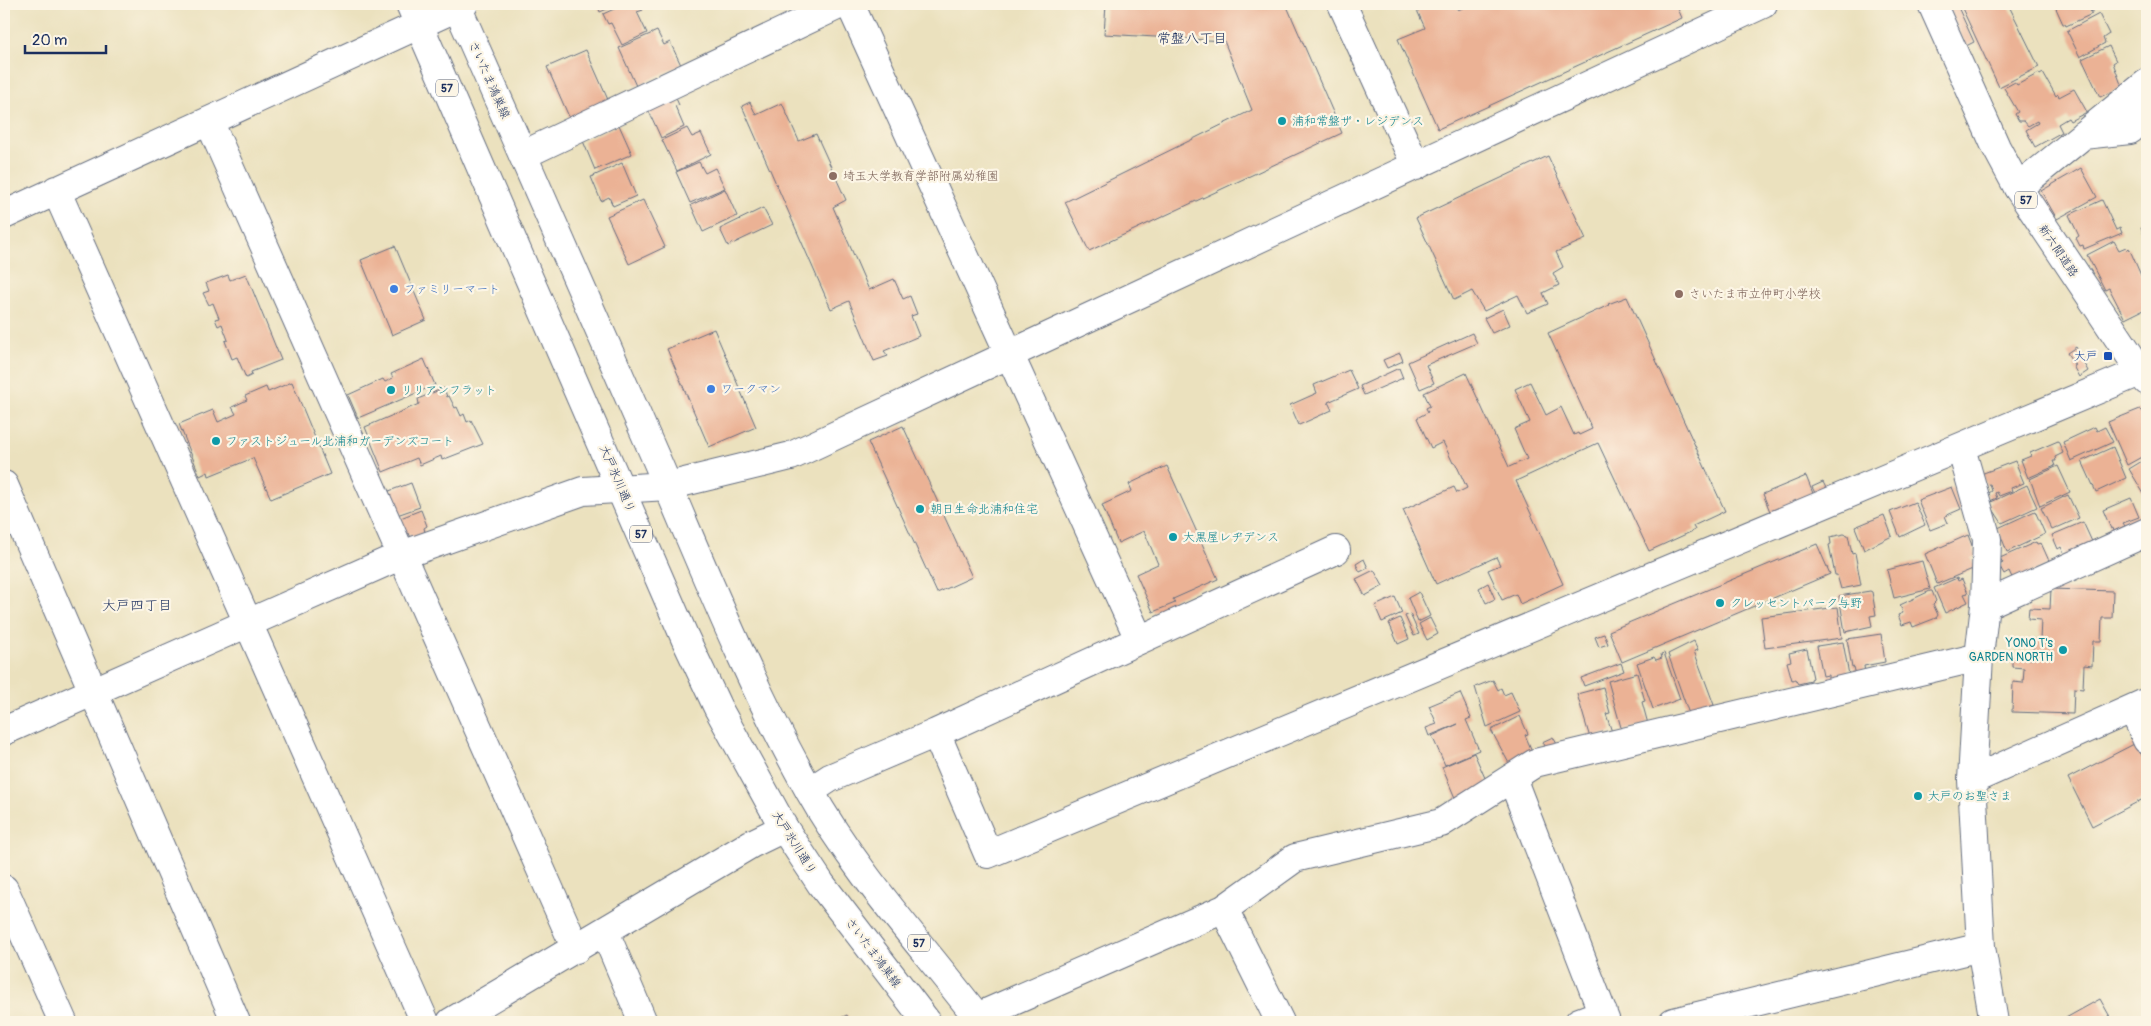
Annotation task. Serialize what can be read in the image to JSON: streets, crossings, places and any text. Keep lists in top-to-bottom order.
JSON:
{
  "streets": {
    "street": [
      "さいたま鴻巣線",
      "57",
      "新六間道路",
      "大戸氷川通り"
    ]
  },
  "crossings": [
    ["さいたま鴻巣線", "57"],
    ["さいたま鴻巣線", "大戸氷川通り"]
  ],
  "districts": ["常盤八丁目", "大戸四丁目"],
  "places": {
    "other": [
      "浦和常盤ザ・レジデンス",
      "埼玉大学教育学部附属幼稚園",
      "ファミリーマート",
      "さいたま市立仲町小学校",
      "ワークマン",
      "リリアンフラット",
      "ファストジュール北浦和ガーデンズコート",
      "朝日生命北浦和住宅",
      "大黒屋レヂデンス",
      "クレッセントパーク与野",
      "YONO T's GARDEN NORTH",
      "大戸のお聖さま"
    ],
    "transit": ["大戸"]
  },
  "scale_bar": "20 m"
}
